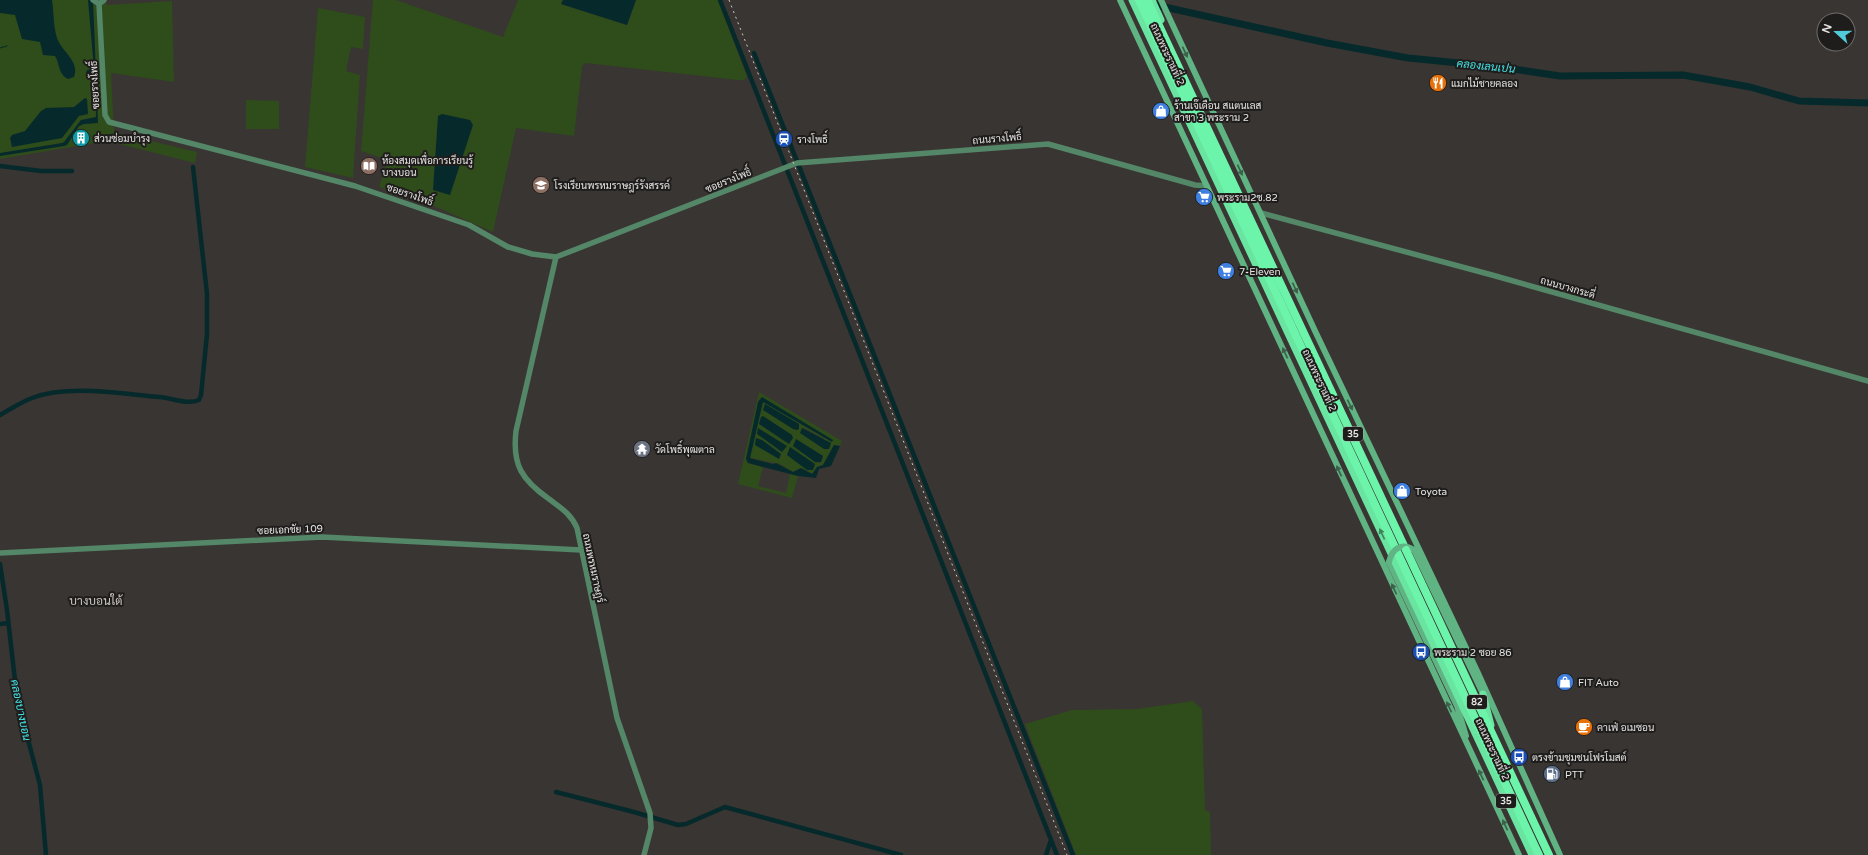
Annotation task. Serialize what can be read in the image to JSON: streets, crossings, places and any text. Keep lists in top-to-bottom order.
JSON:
{
  "streets": {
    "highway": ["ถนนพระรามที่ 2", "35", "82"],
    "street": [
      "ซอยรางโพธิ์",
      "ถนนรางโพธิ์",
      "ถนนบางกระดี่",
      "ซอยเอกชัย 109",
      "ถนนพรหมราษฎร์"
    ]
  },
  "crossings": [
    ["ถนนพระรามที่ 2", "ถนนรางโพธิ์"],
    ["ถนนพระรามที่ 2", "ถนนบางกระดี่"],
    ["ถนนพระรามที่ 2", "82"],
    ["ซอยรางโพธิ์", "ถนนรางโพธิ์"],
    ["ซอยรางโพธิ์", "ถนนพรหมราษฎร์"],
    ["ซอยเอกชัย 109", "ถนนพรหมราษฎร์"]
  ],
  "districts": ["บางบอนใต้"],
  "water": ["คลองเลนเปน", "คลองบางบอน"],
  "places": {
    "restaurant": ["แมกไม้ชายคลอง"],
    "shop": ["ร้านเจ๊เดือน สแตนเลส สาขา 3 พระราม 2", "Toyota", "FIT Auto"],
    "building": ["ส่วนซ่อมบำรุง"],
    "station": ["รางโพธิ์"],
    "library": ["ห้องสมุดเพื่อการเรียนรู้ บางบอน"],
    "school or university": ["โรงเรียนพรหมราษฎร์รังสรรค์"],
    "supermarket": ["พระราม2ซ.82", "7-Eleven"],
    "temple": ["วัดโพธิ์พุฒตาล"],
    "bus stop": ["พระราม 2 ซอย 86", "ตรงข้ามชุมชนโฟรโมสต์"],
    "cafe": ["คาเฟ่ อเมซอน"],
    "fuel station": ["PTT"]
  },
  "north": "left"
}
